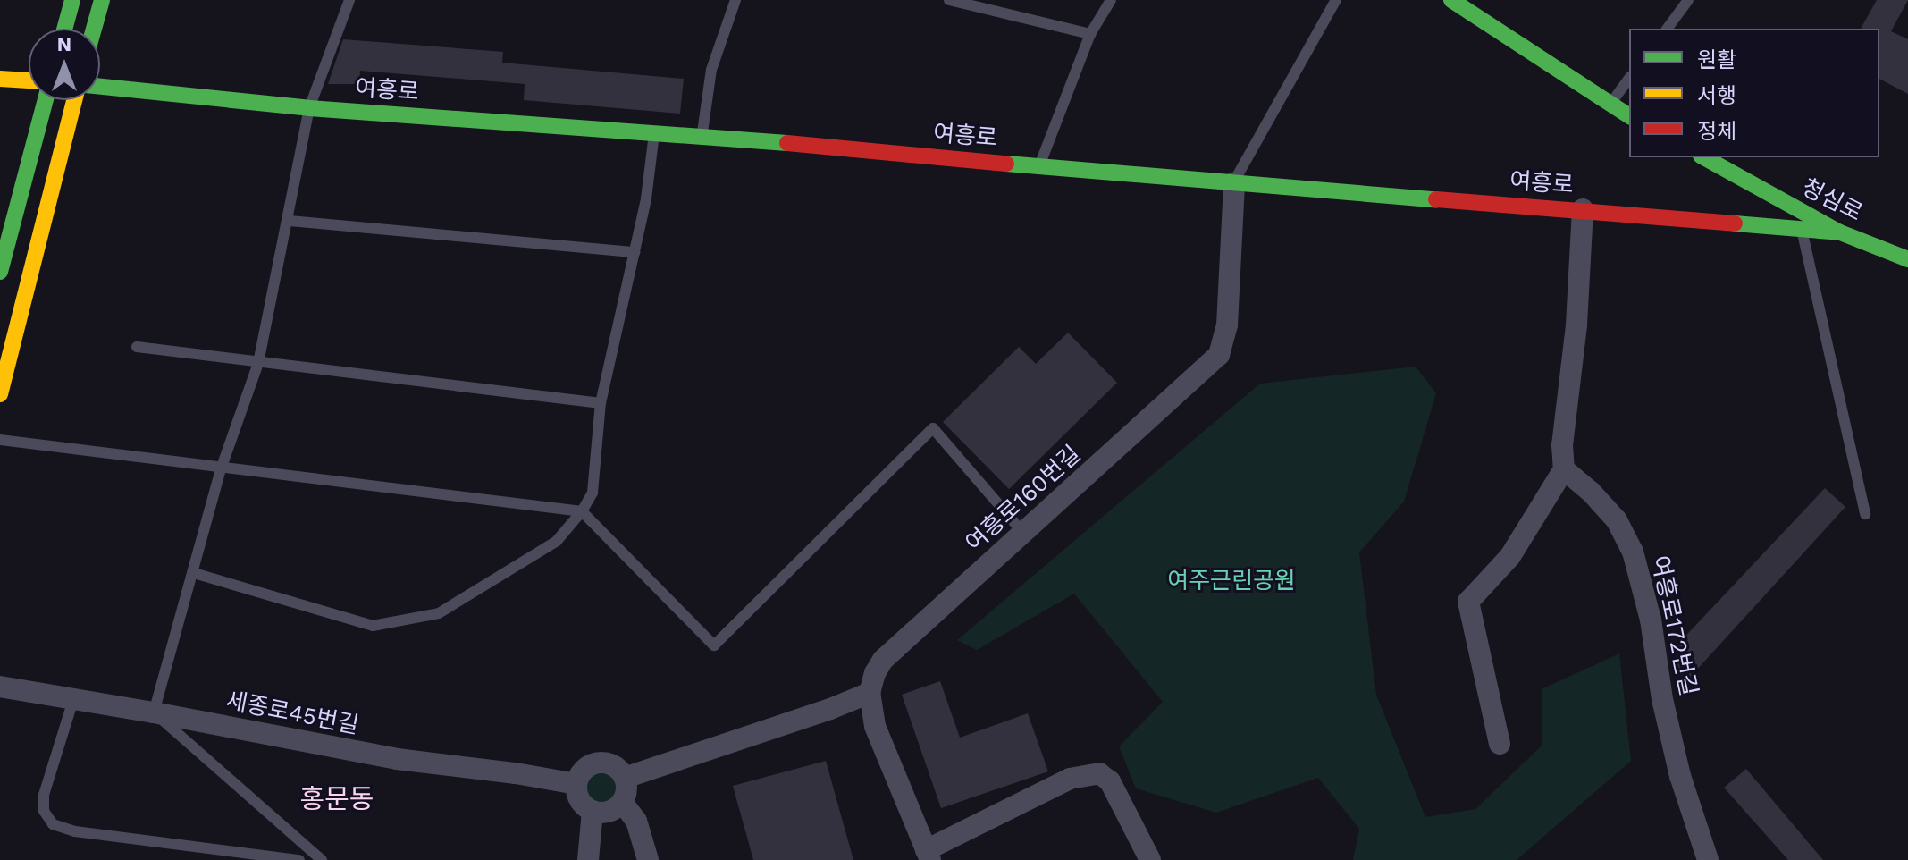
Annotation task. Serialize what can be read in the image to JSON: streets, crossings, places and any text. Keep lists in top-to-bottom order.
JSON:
{
  "streets": {
    "street": [
      "여흥로",
      "청심로",
      "여흥로160번길",
      "여흥로172번길",
      "세종로45번길"
    ]
  },
  "crossings": [
    ["여흥로", "청심로"],
    ["여흥로", "여흥로160번길"]
  ],
  "districts": ["홍문동"],
  "parks": ["여주근린공원"],
  "legend": ["원활", "서행", "정체"],
  "north": "top"
}
